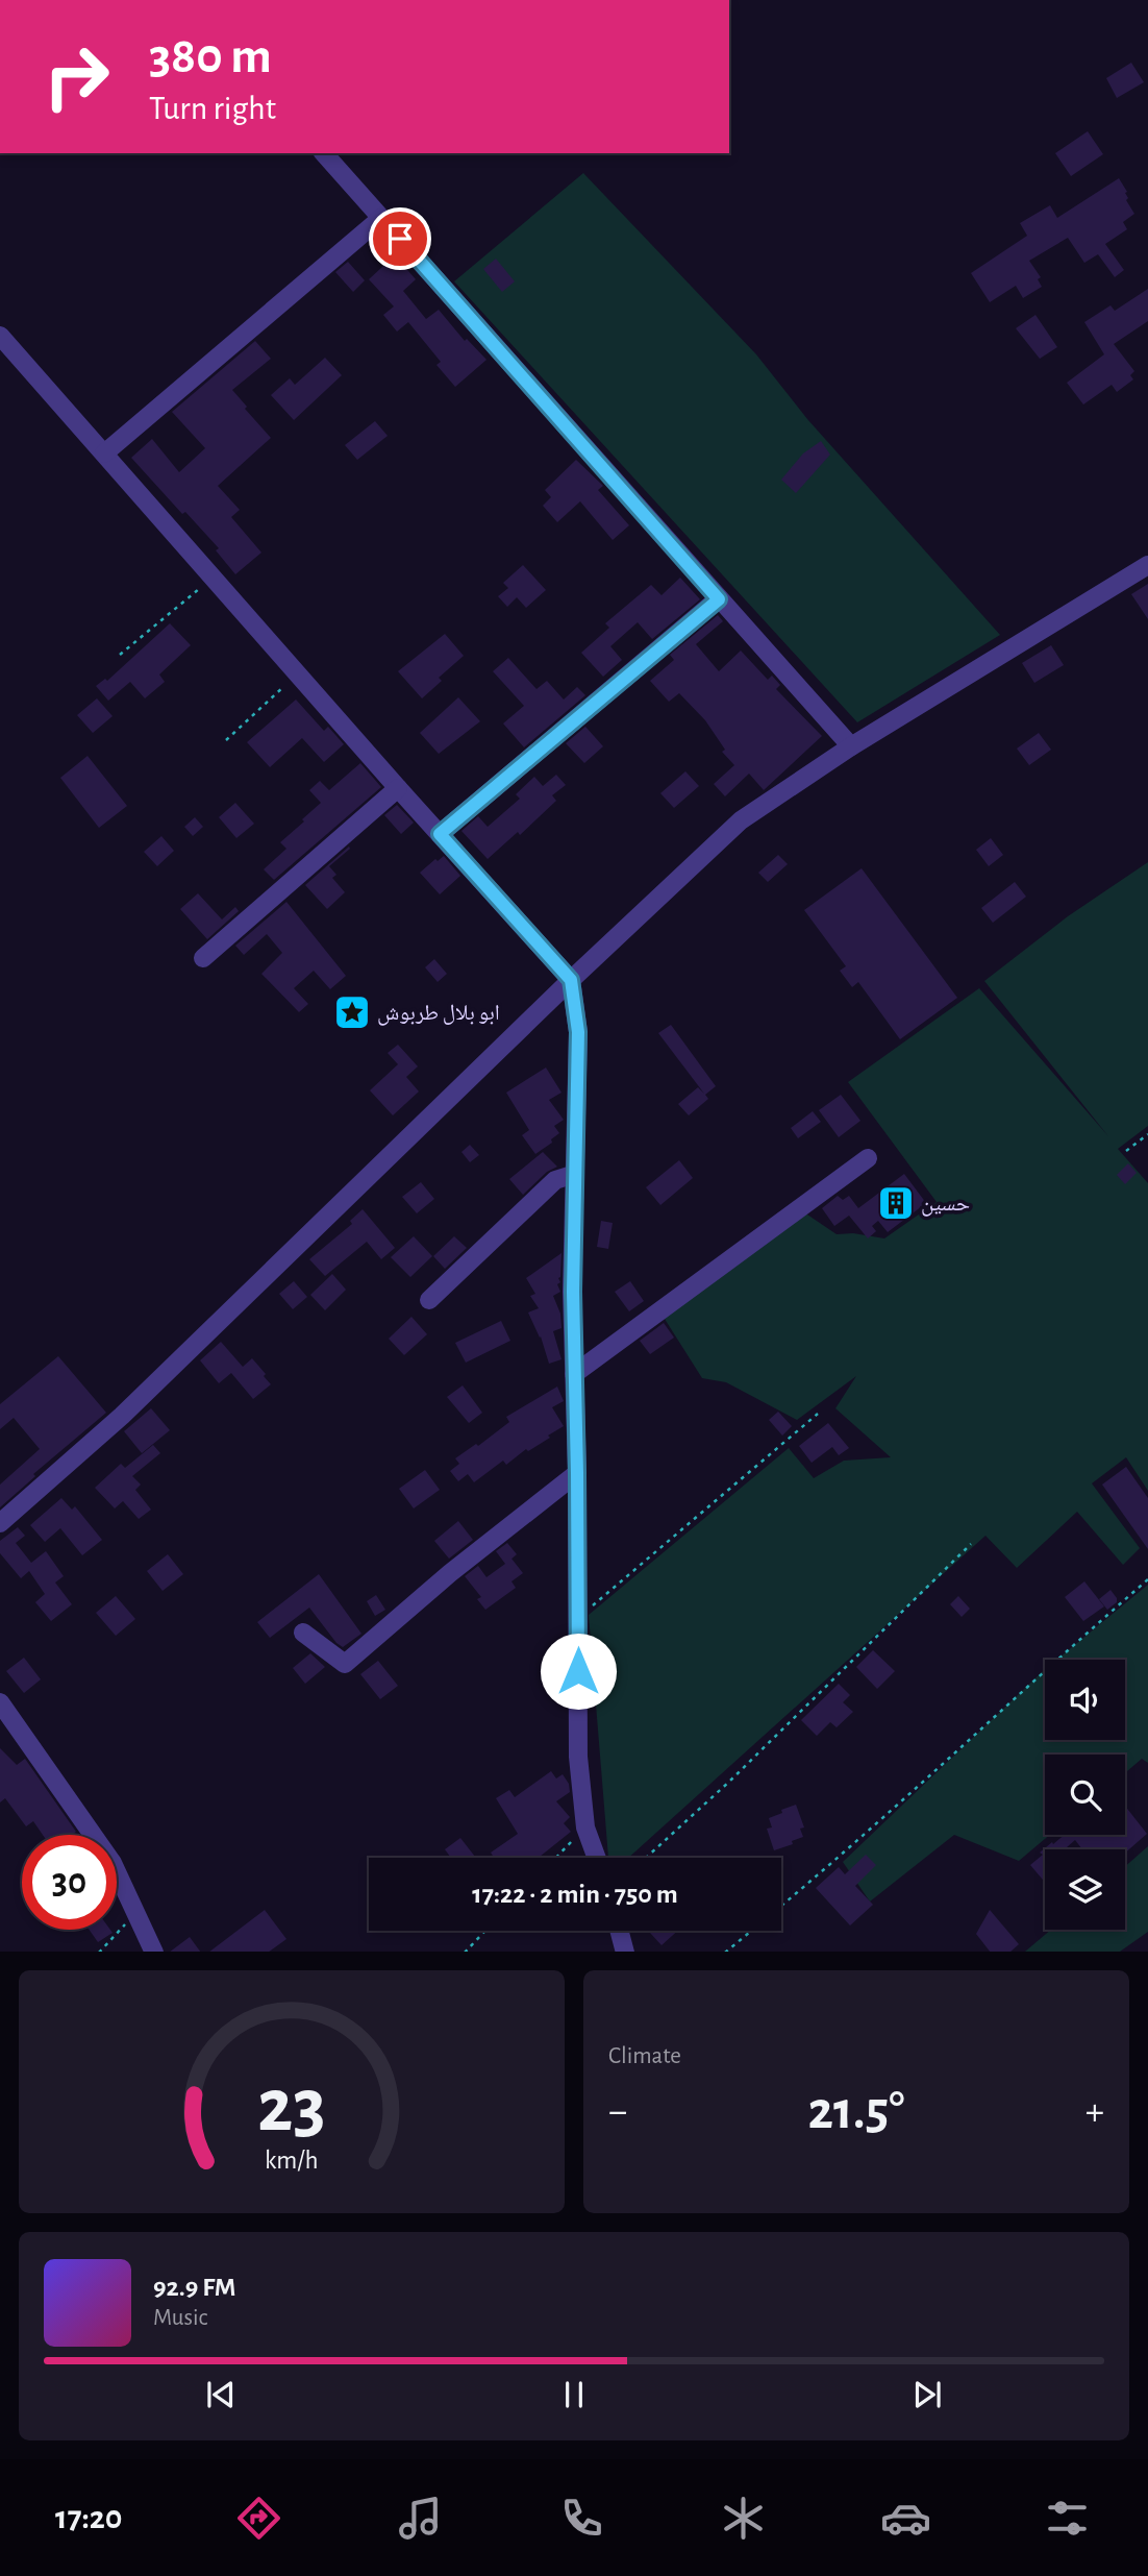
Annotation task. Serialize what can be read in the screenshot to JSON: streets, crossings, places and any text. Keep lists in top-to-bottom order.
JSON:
{
  "places": {
    "place": ["ابو بلال طربوش"],
    "building": ["حسين"]
  },
  "page": {
    "turn": ["380 m", "Turn right"],
    "limit": "30",
    "trip": "17:22 · 2 min · 750 m",
    "tile": "Climate",
    "heat": ["−", "21.5°", "+"],
    "song": ["92.9 FM", "Music"],
    "tabs": "17:20",
    "gauge": ["23", "km/h"]
  }
}
